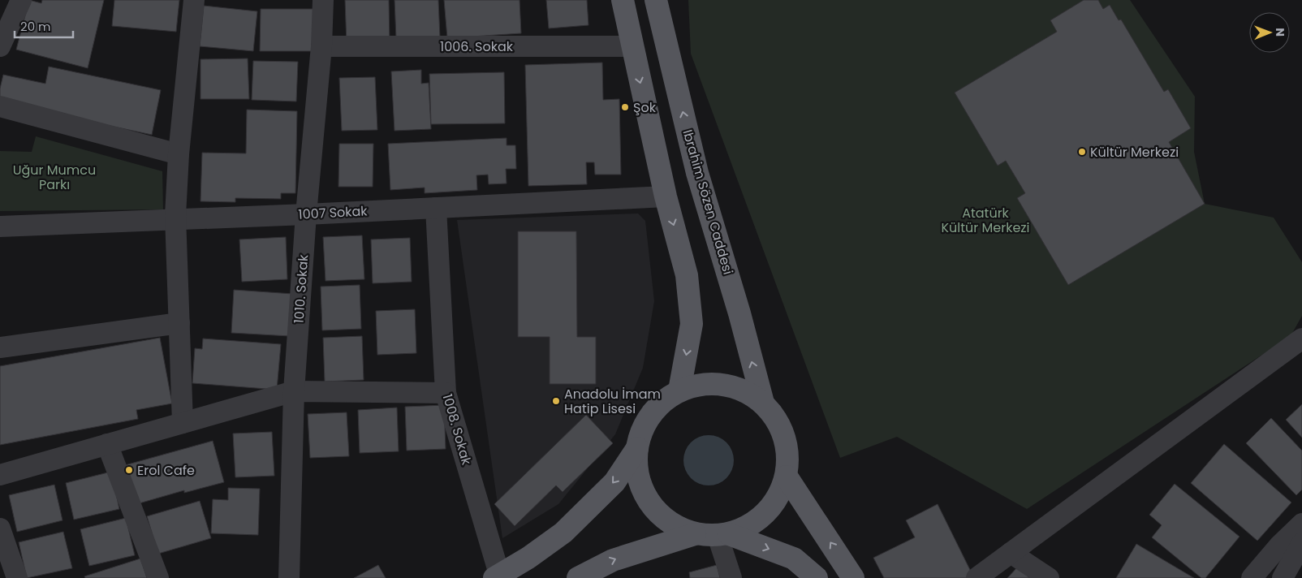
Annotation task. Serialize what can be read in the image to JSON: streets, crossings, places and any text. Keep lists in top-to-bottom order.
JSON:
{
  "streets": {
    "main road": ["Ibrahim Sözen Caddesi"],
    "street": [
      "1006. Sokak",
      "1007 Sokak",
      "1010. Sokak",
      "1008. Sokak"
    ]
  },
  "crossings": [
    ["1006. Sokak", "1010. Sokak"],
    ["1007 Sokak", "1010. Sokak"],
    ["1007 Sokak", "1008. Sokak"]
  ],
  "parks": ["Uğur Mumcu Parkı", "Atatürk Kültür Merkezi"],
  "places": [
    "Şok",
    "Kültür Merkezi",
    "Anadolu İmam Hatip Lisesi",
    "Erol Cafe"
  ],
  "scale_bar": "20 m",
  "north": "right"
}
